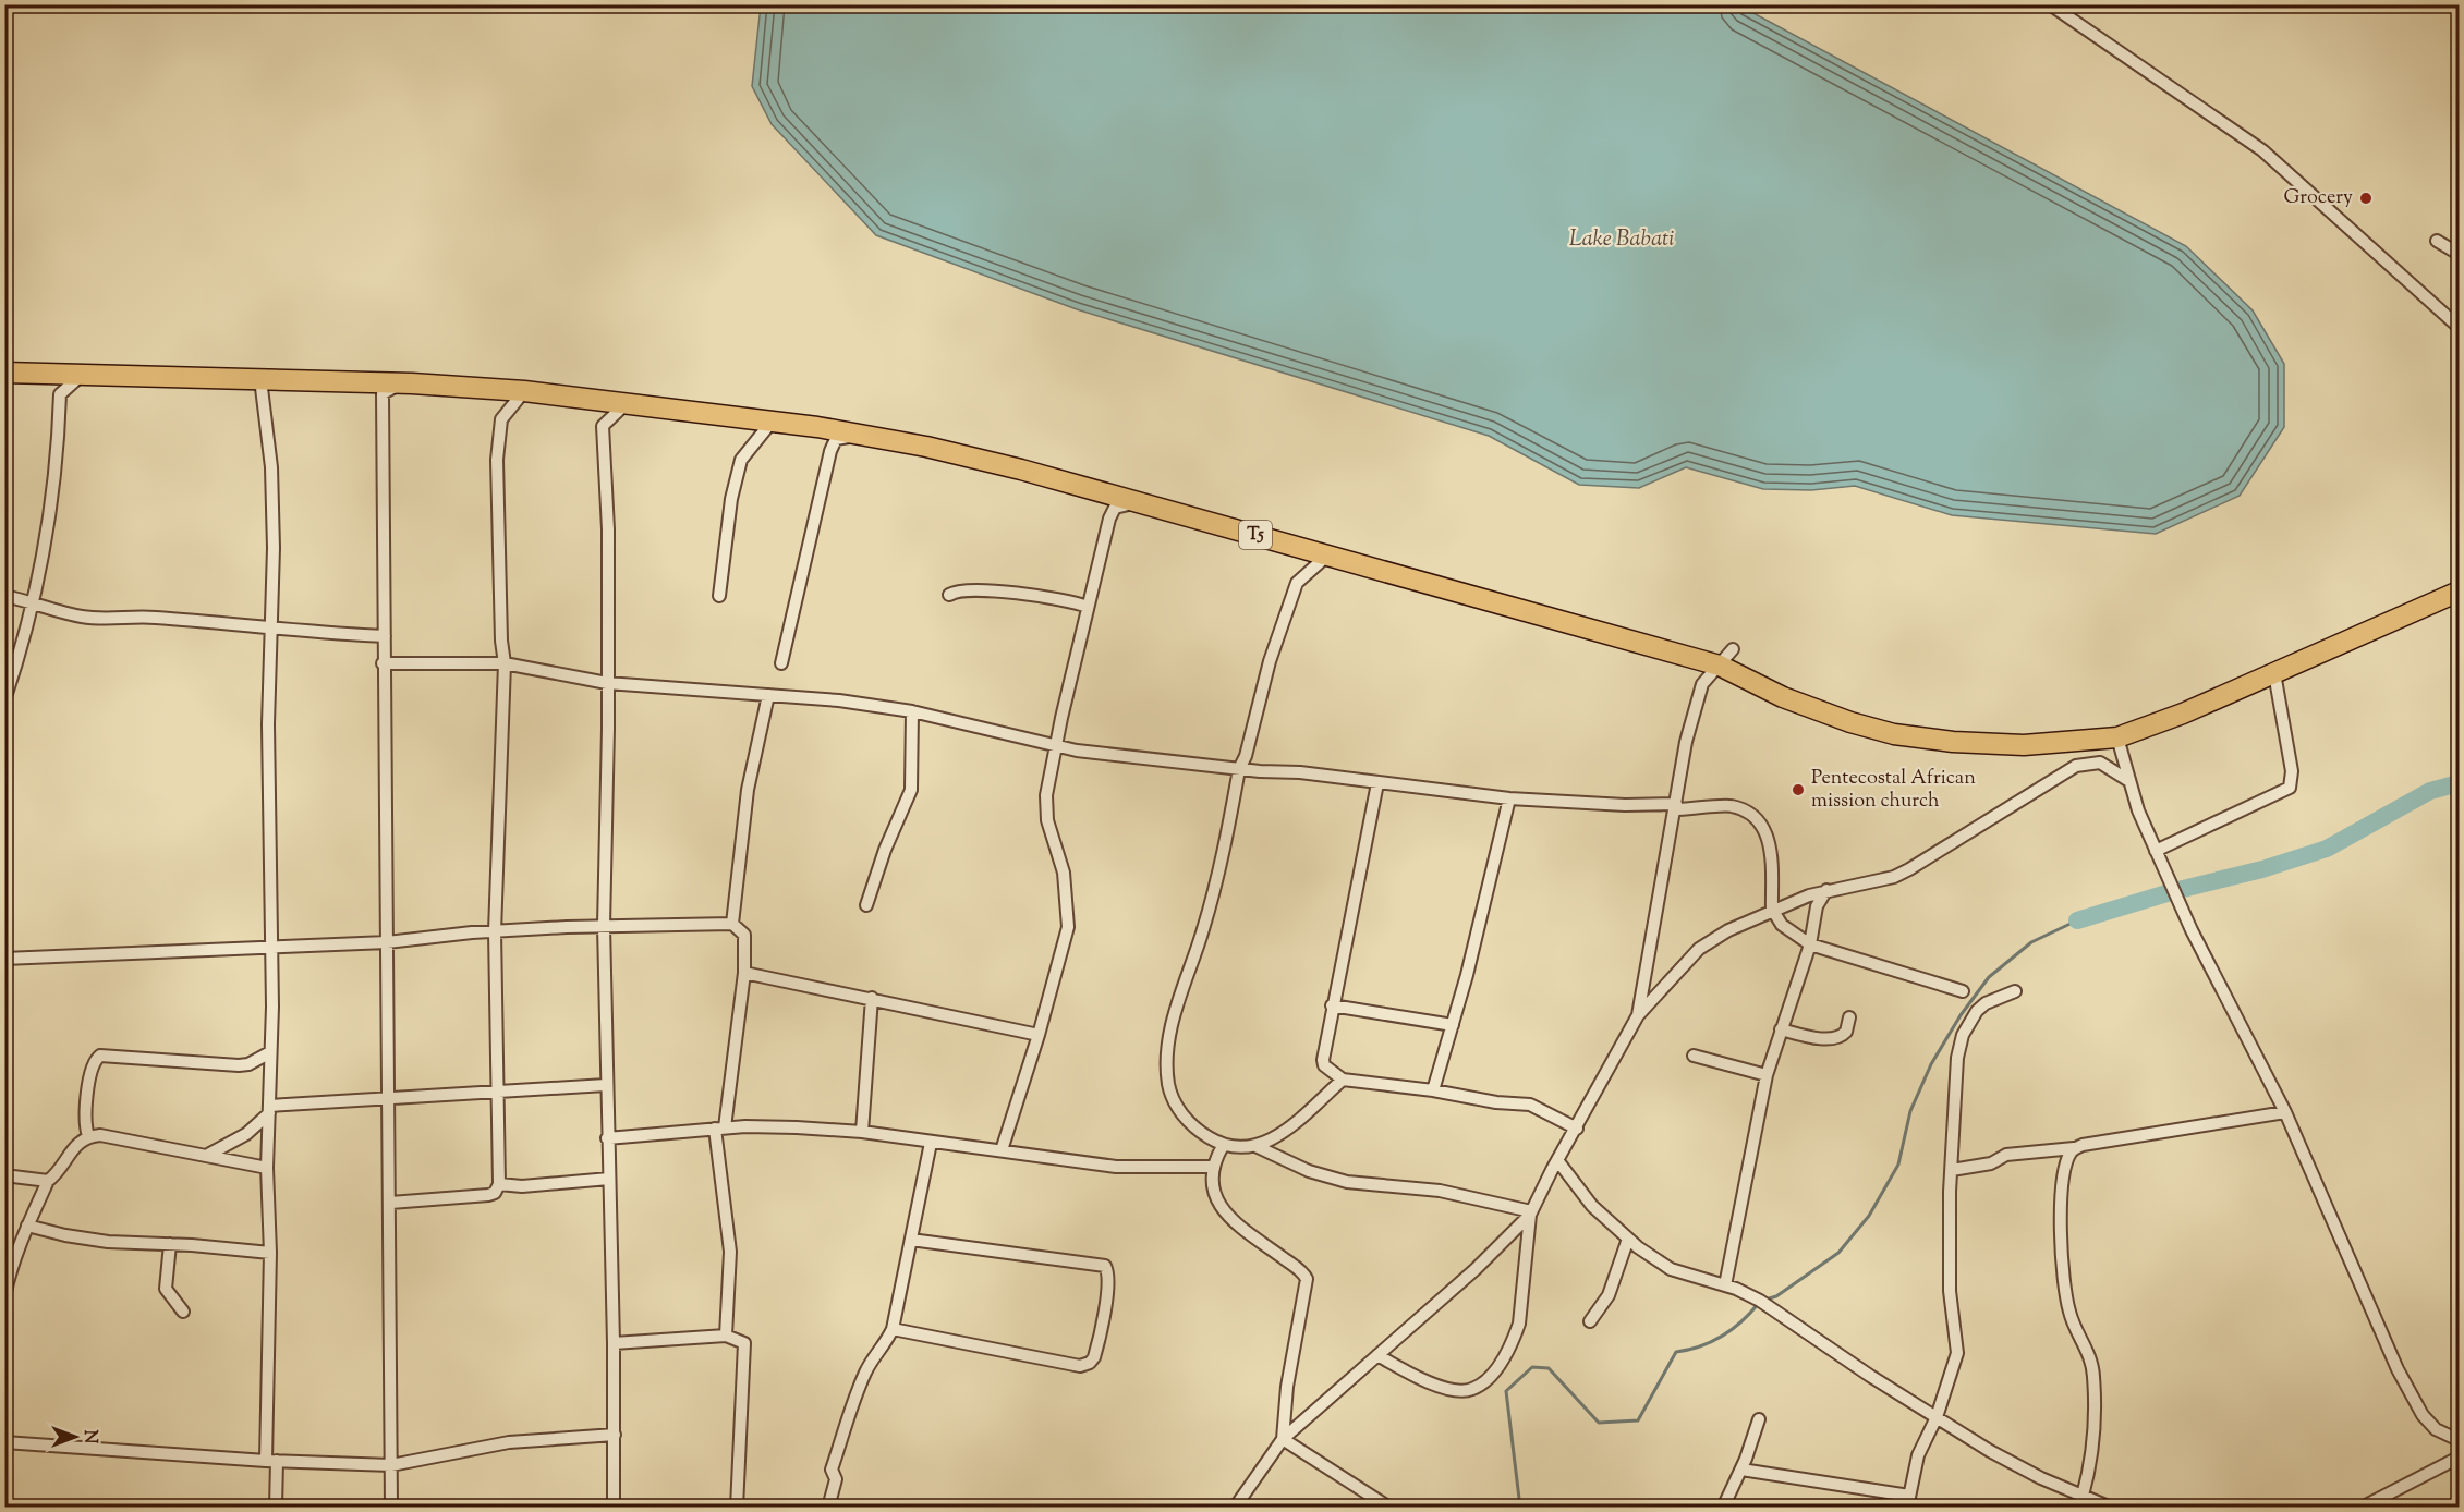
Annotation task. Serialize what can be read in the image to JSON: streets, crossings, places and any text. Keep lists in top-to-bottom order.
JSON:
{
  "streets": {
    "highway": ["T5"]
  },
  "water": ["Lake Babati"],
  "places": ["Grocery", "Pentecostal African mission church"],
  "north": "right"
}
